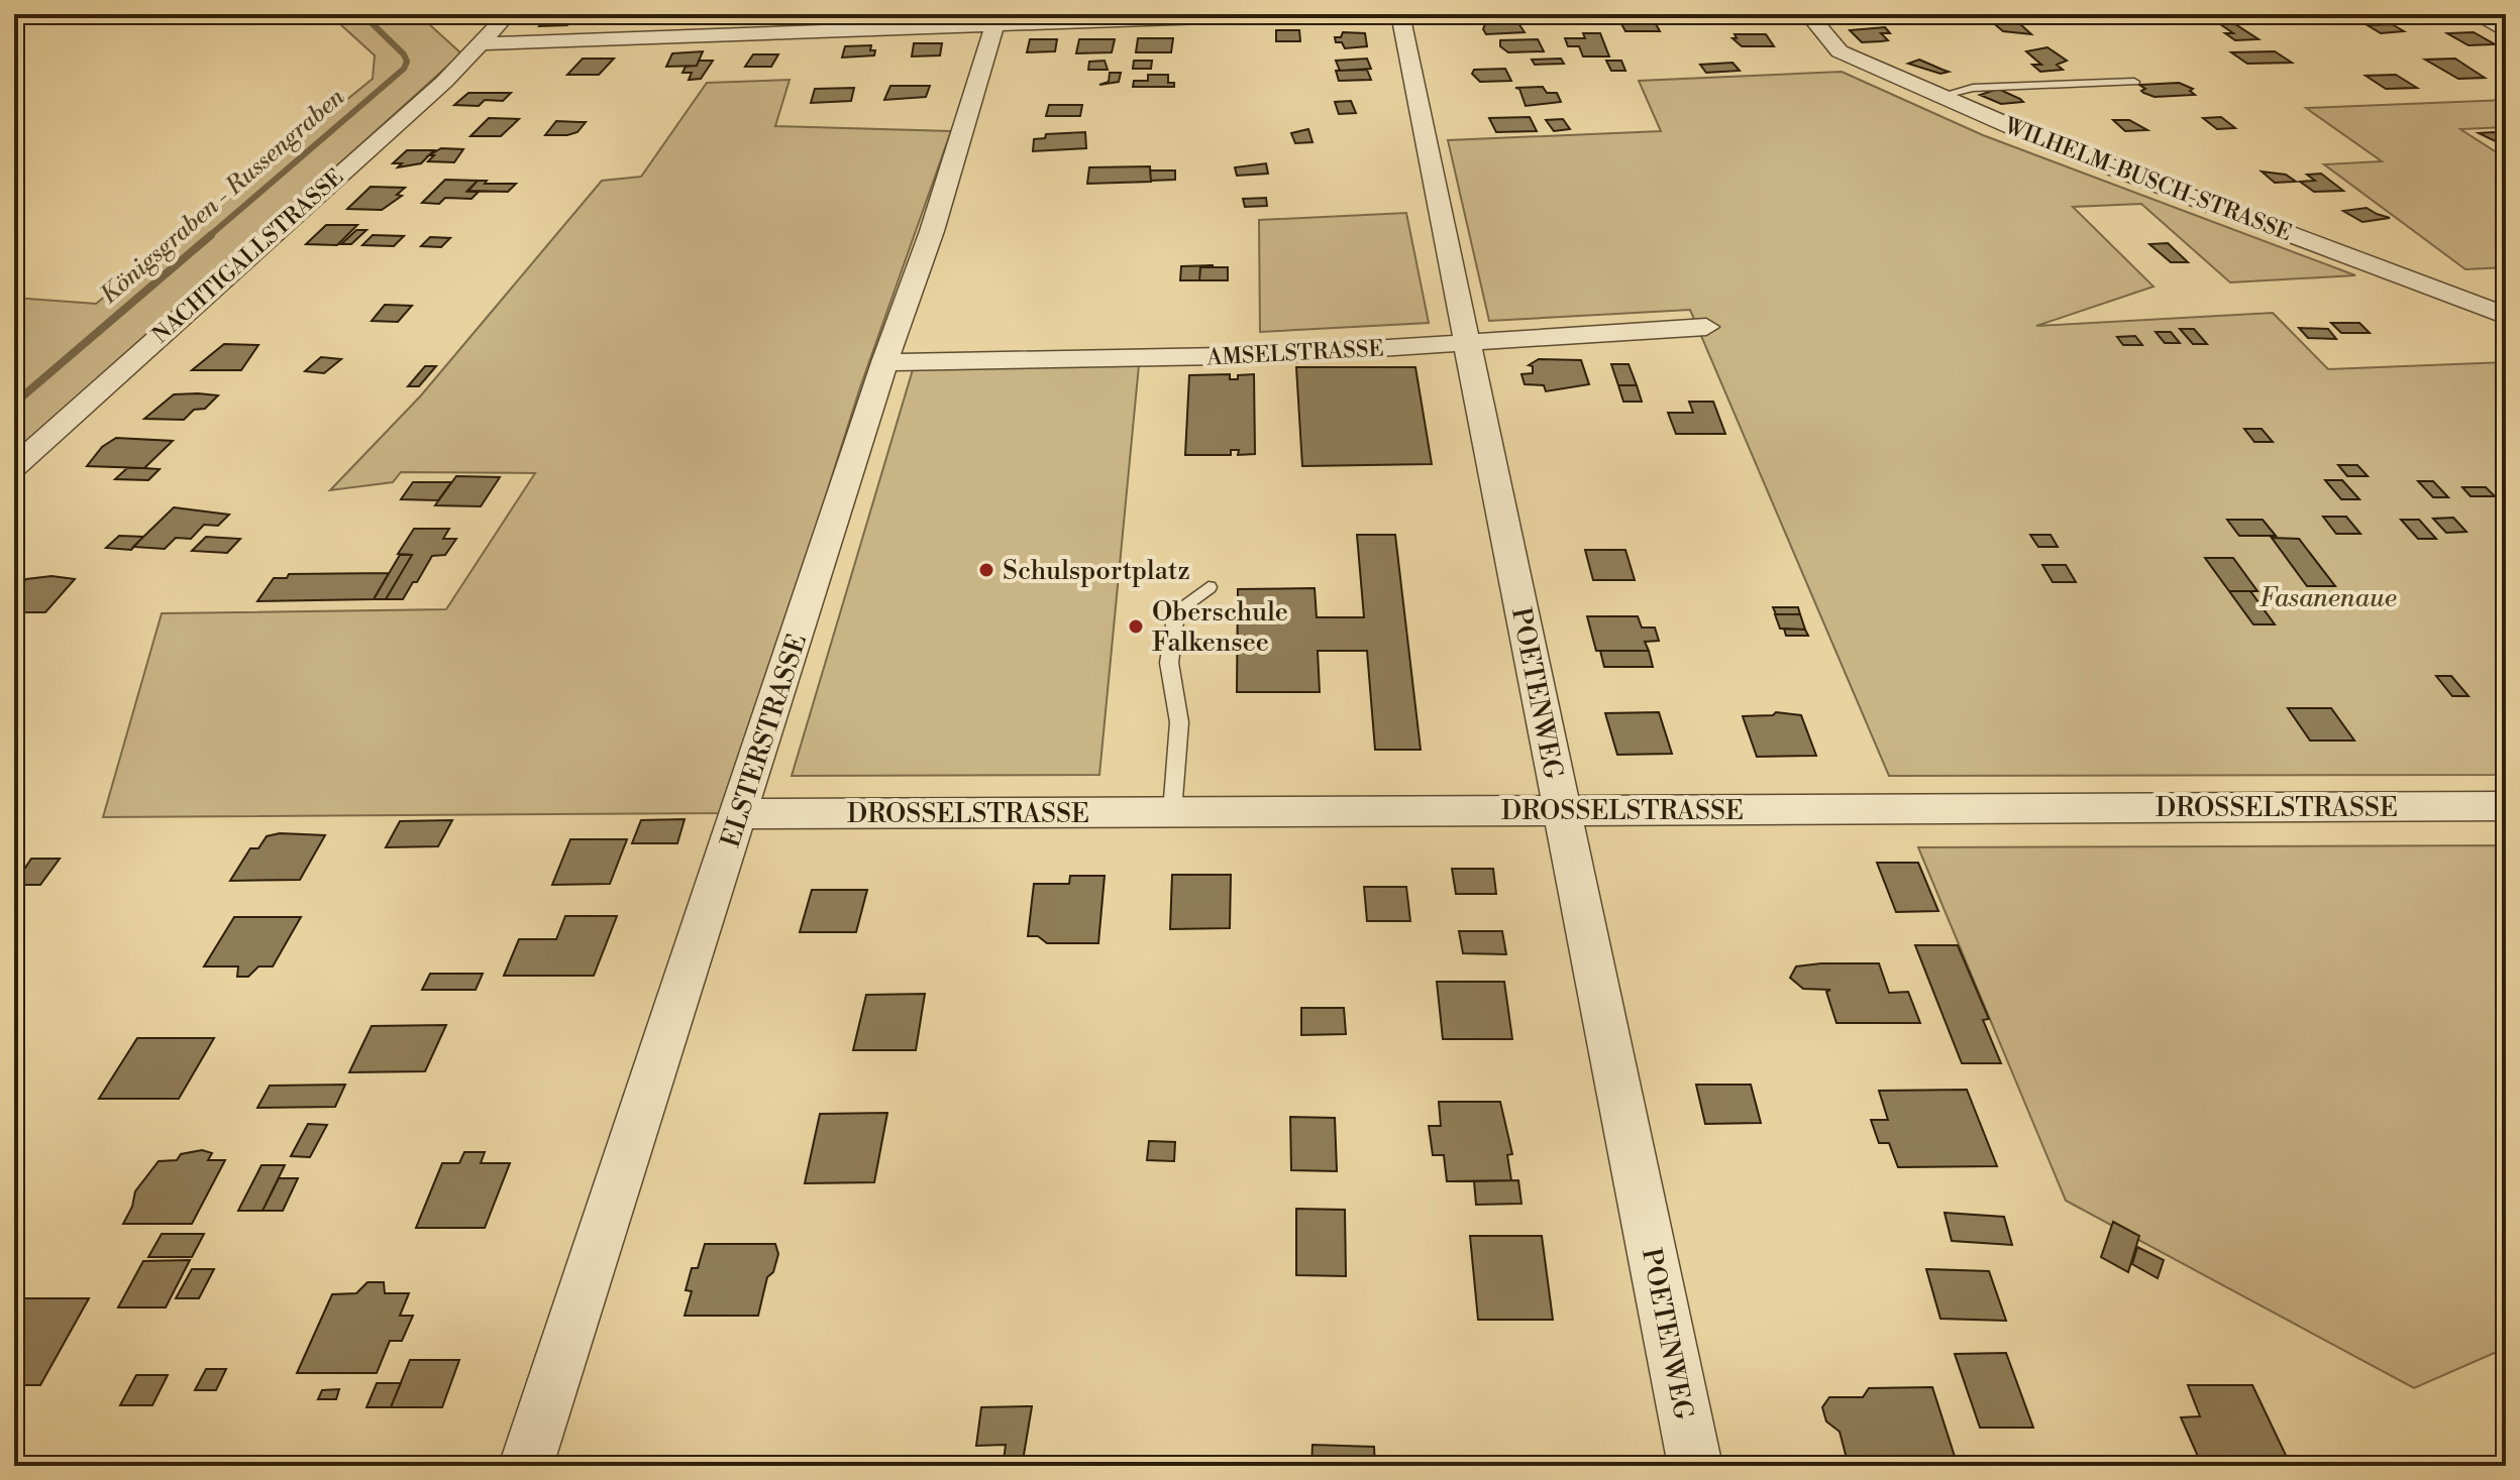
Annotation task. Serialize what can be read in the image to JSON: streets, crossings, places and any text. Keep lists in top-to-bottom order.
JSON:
{
  "streets": {
    "street": [
      "WILHELM-BUSCH-STRASSE",
      "NACHTIGALLSTRASSE",
      "AMSELSTRASSE",
      "POETENWEG",
      "ELSTERSTRASSE",
      "DROSSELSTRASSE"
    ]
  },
  "crossings": [
    ["AMSELSTRASSE", "POETENWEG"],
    ["AMSELSTRASSE", "ELSTERSTRASSE"],
    ["POETENWEG", "DROSSELSTRASSE"],
    ["ELSTERSTRASSE", "DROSSELSTRASSE"]
  ],
  "water": ["Königsgraben - Russengraben"],
  "parks": ["Fasanenaue"],
  "places": ["Schulsportplatz", "Oberschule Falkensee"]
}
